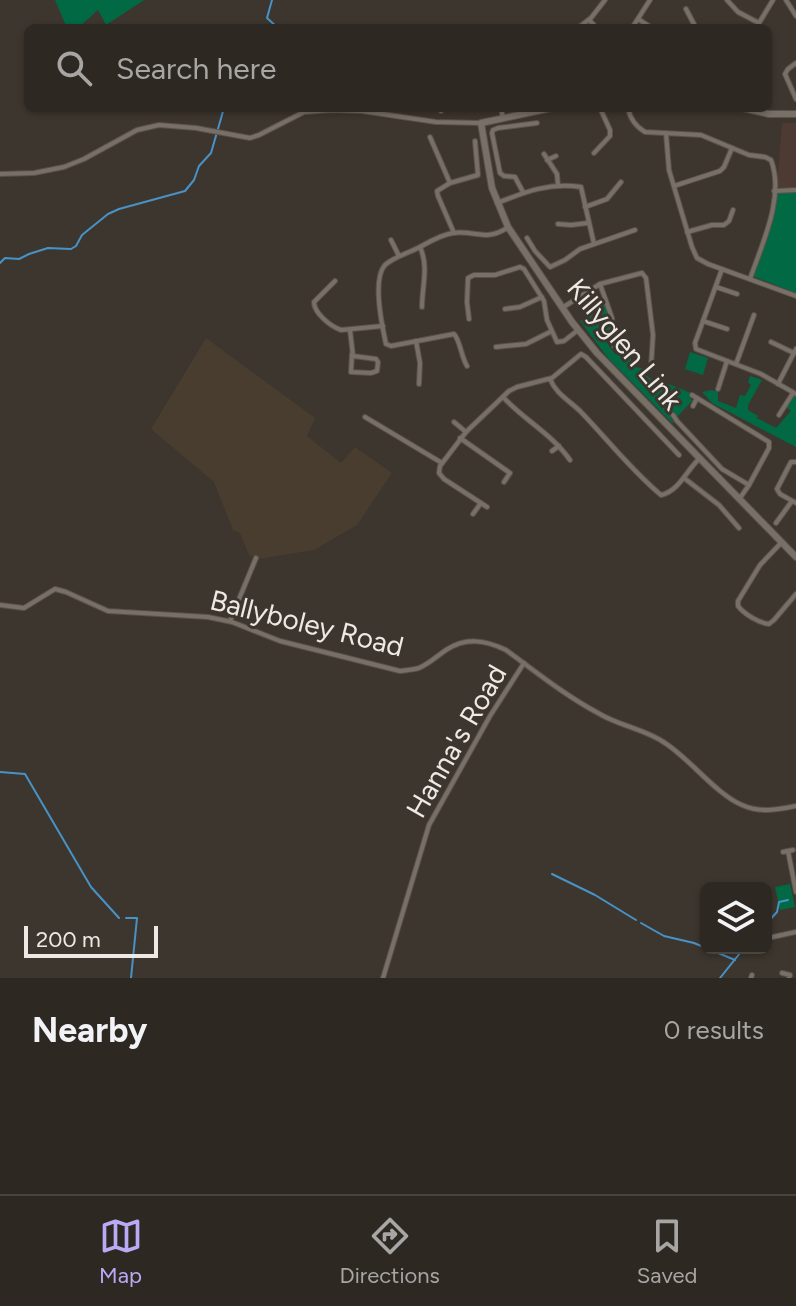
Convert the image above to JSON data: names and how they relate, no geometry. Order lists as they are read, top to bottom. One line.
{"streets":{"street":["Killyglen Link","Ballyboley Road","Hanna's Road"]},"crossings":[["Ballyboley Road","Hanna's Road"]],"scale_bar":"200 m","page":{"search":"Search here","scale":"200 m","heading":["Nearby","0 results"],"nav":["Map","Directions","Saved"]}}
